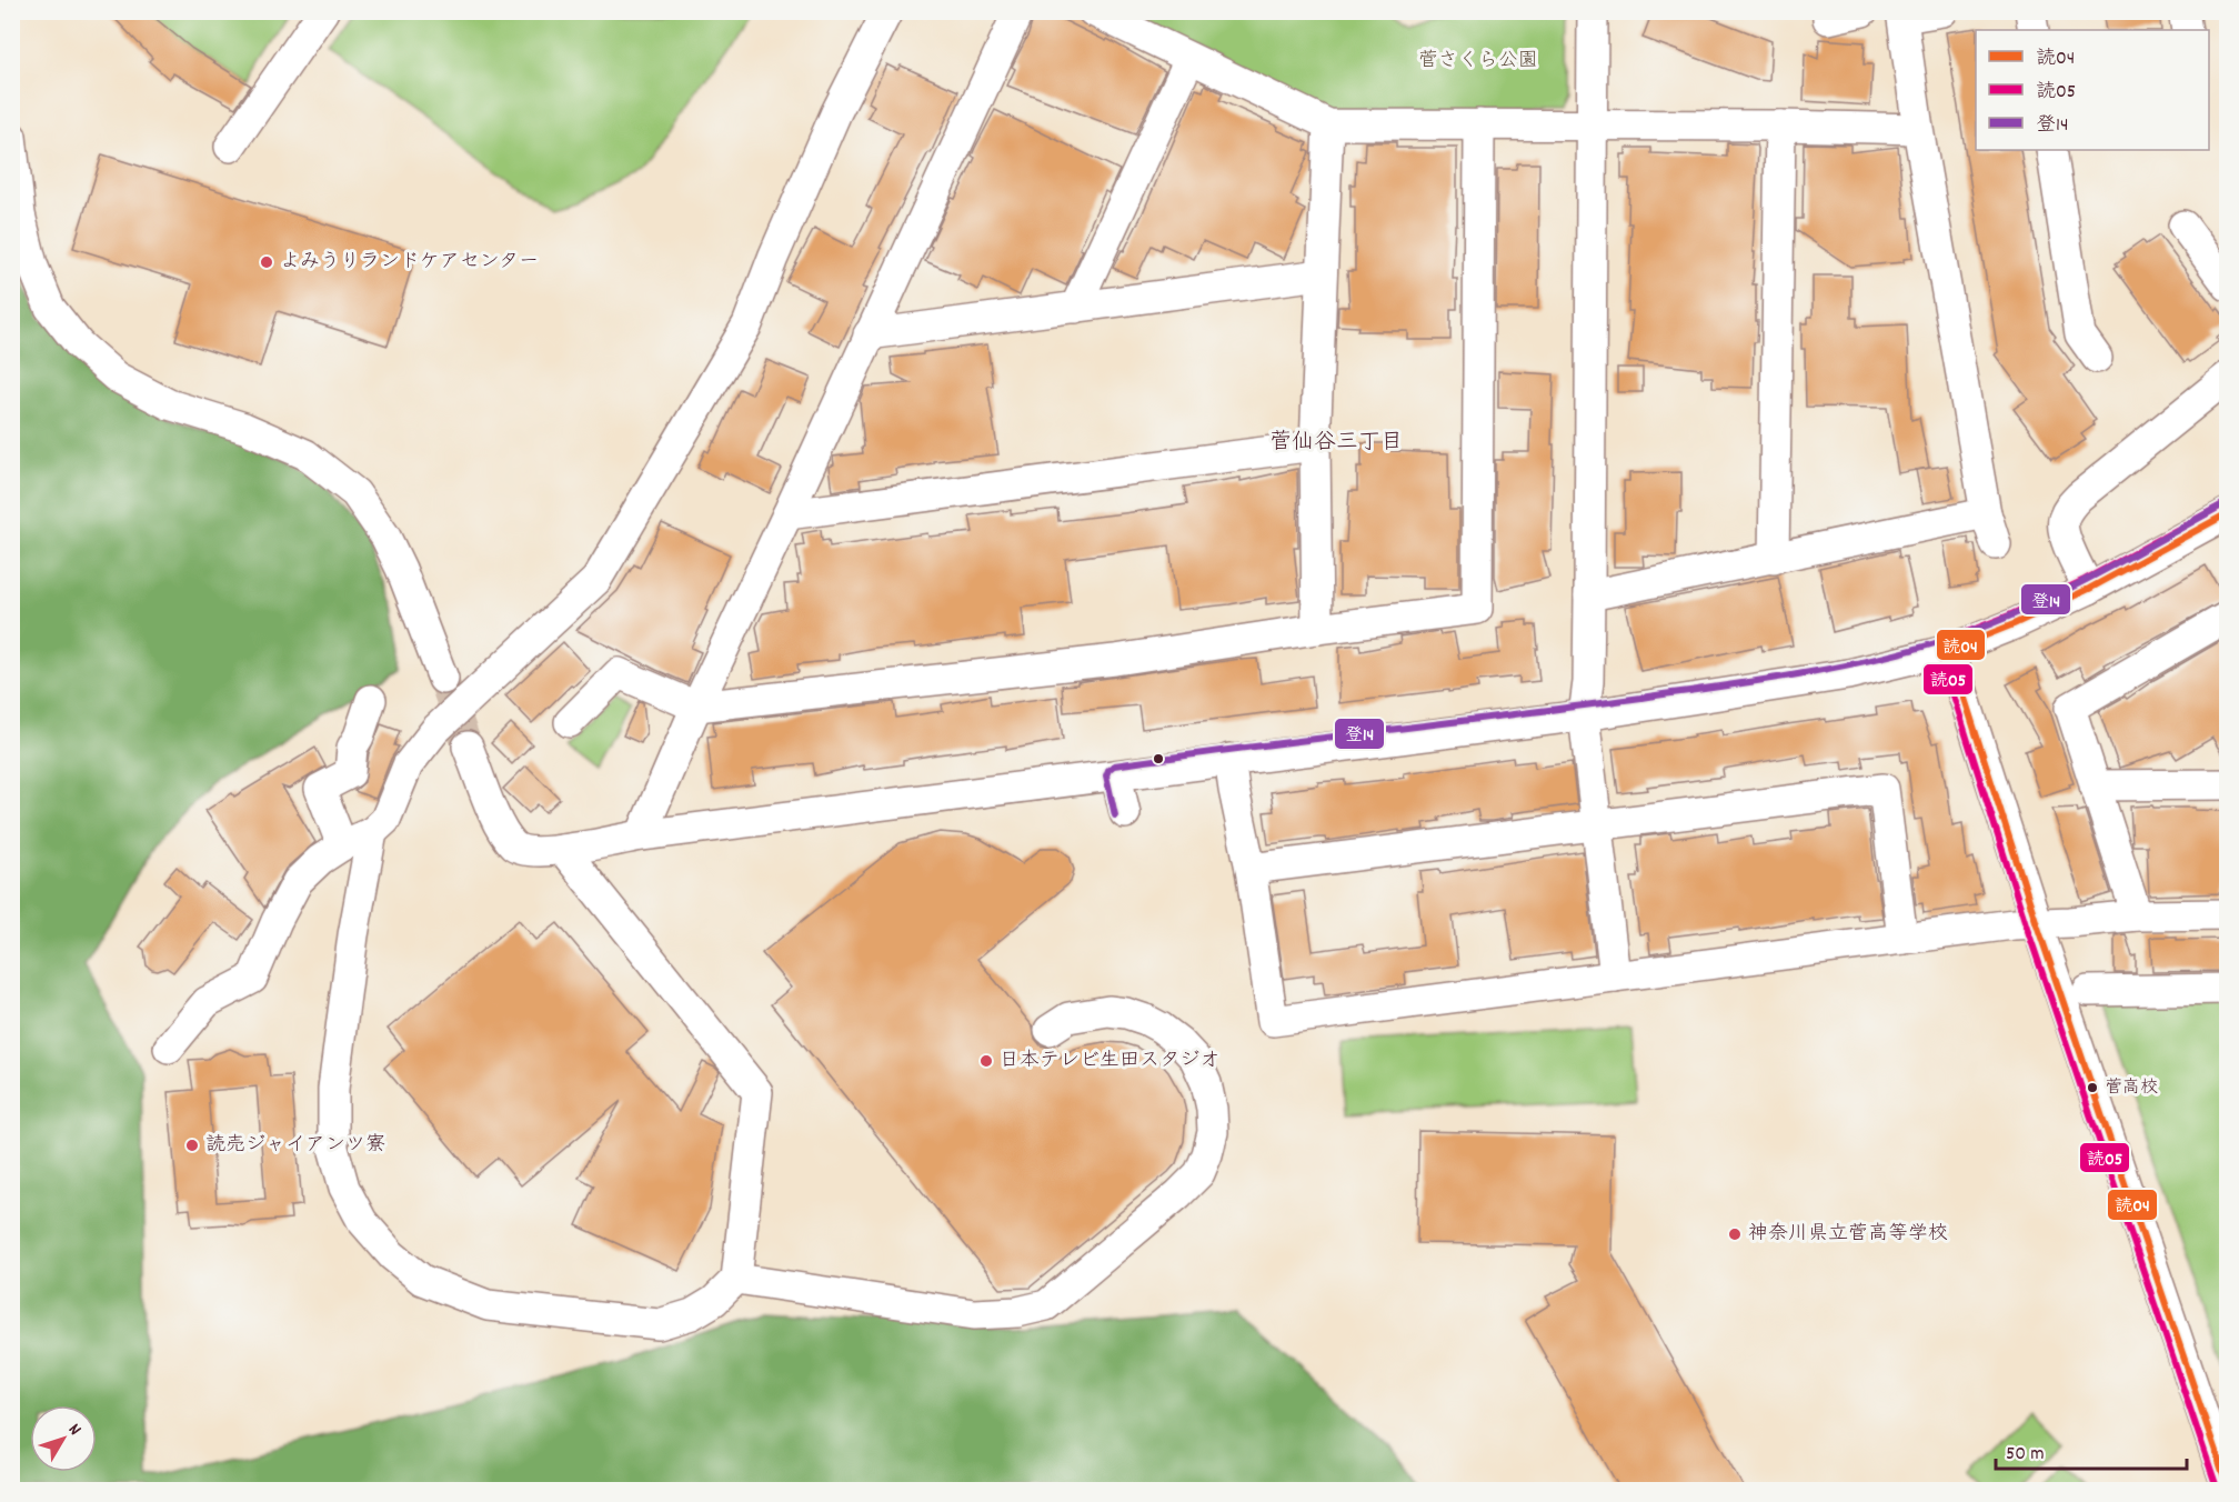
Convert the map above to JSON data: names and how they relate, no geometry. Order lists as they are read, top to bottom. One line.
{"districts":["菅仙谷三丁目"],"parks":["菅さくら公園"],"places":["よみうりランドケアセンター","日本テレビ生田スタジオ","菅高校","読売ジャイアンツ寮","神奈川県立菅高等学校"],"lines":["transit line 読05","transit line 登14","transit line 読04"],"legend":["読04","読05","登14"],"scale_bar":"50 m","north":"top right"}
